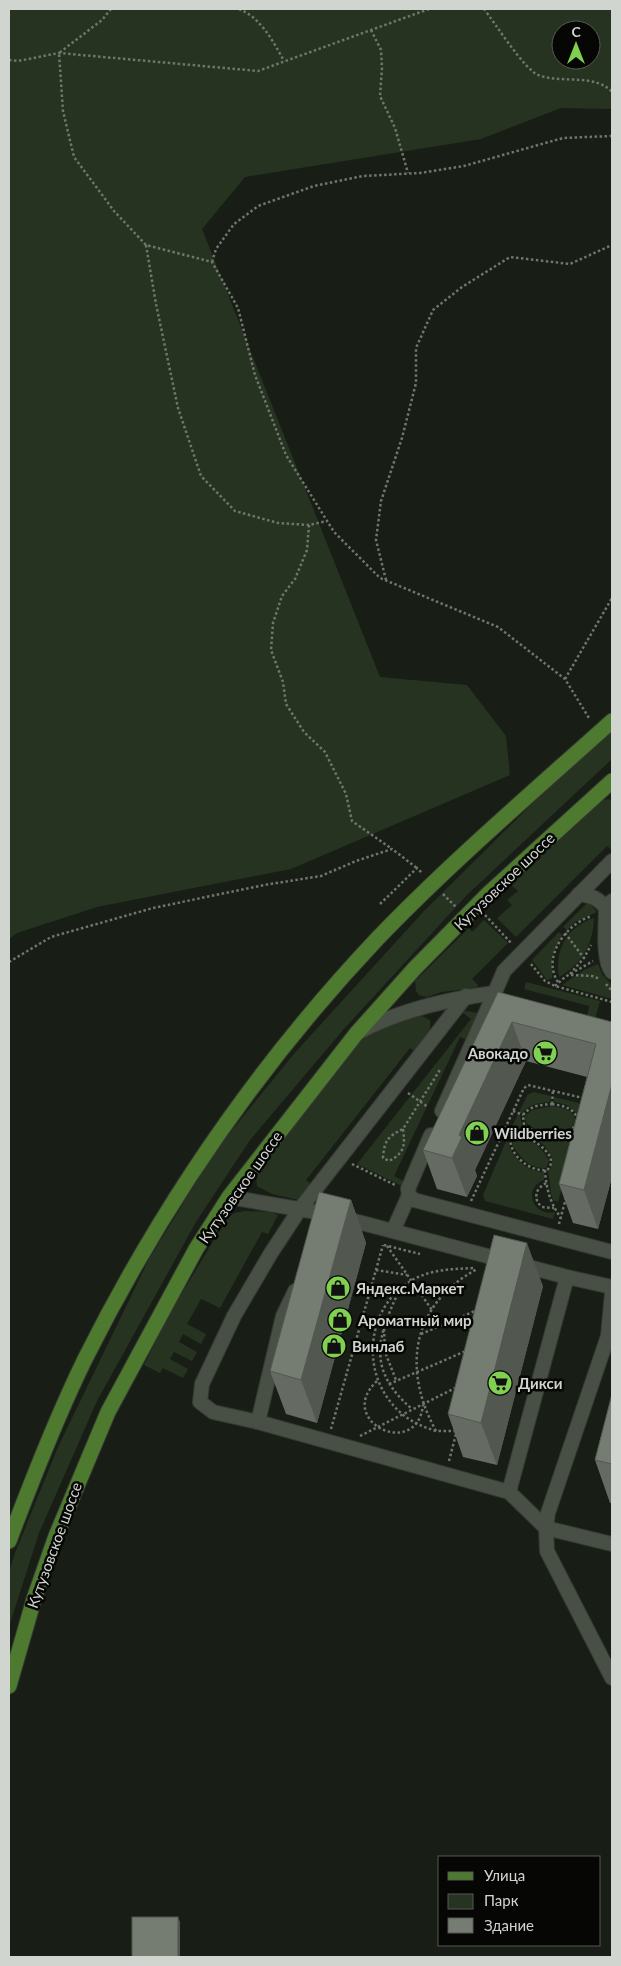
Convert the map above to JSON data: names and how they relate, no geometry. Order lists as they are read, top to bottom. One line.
{"streets":{"main road":["Кутузовское шоссе"]},"places":{"supermarket":["Авокадо","Дикси"],"shop":["Wildberries","Яндекс.Маркет","Ароматный мир","Винлаб"]},"legend":["Улица","Парк","Здание"],"north":"top"}
